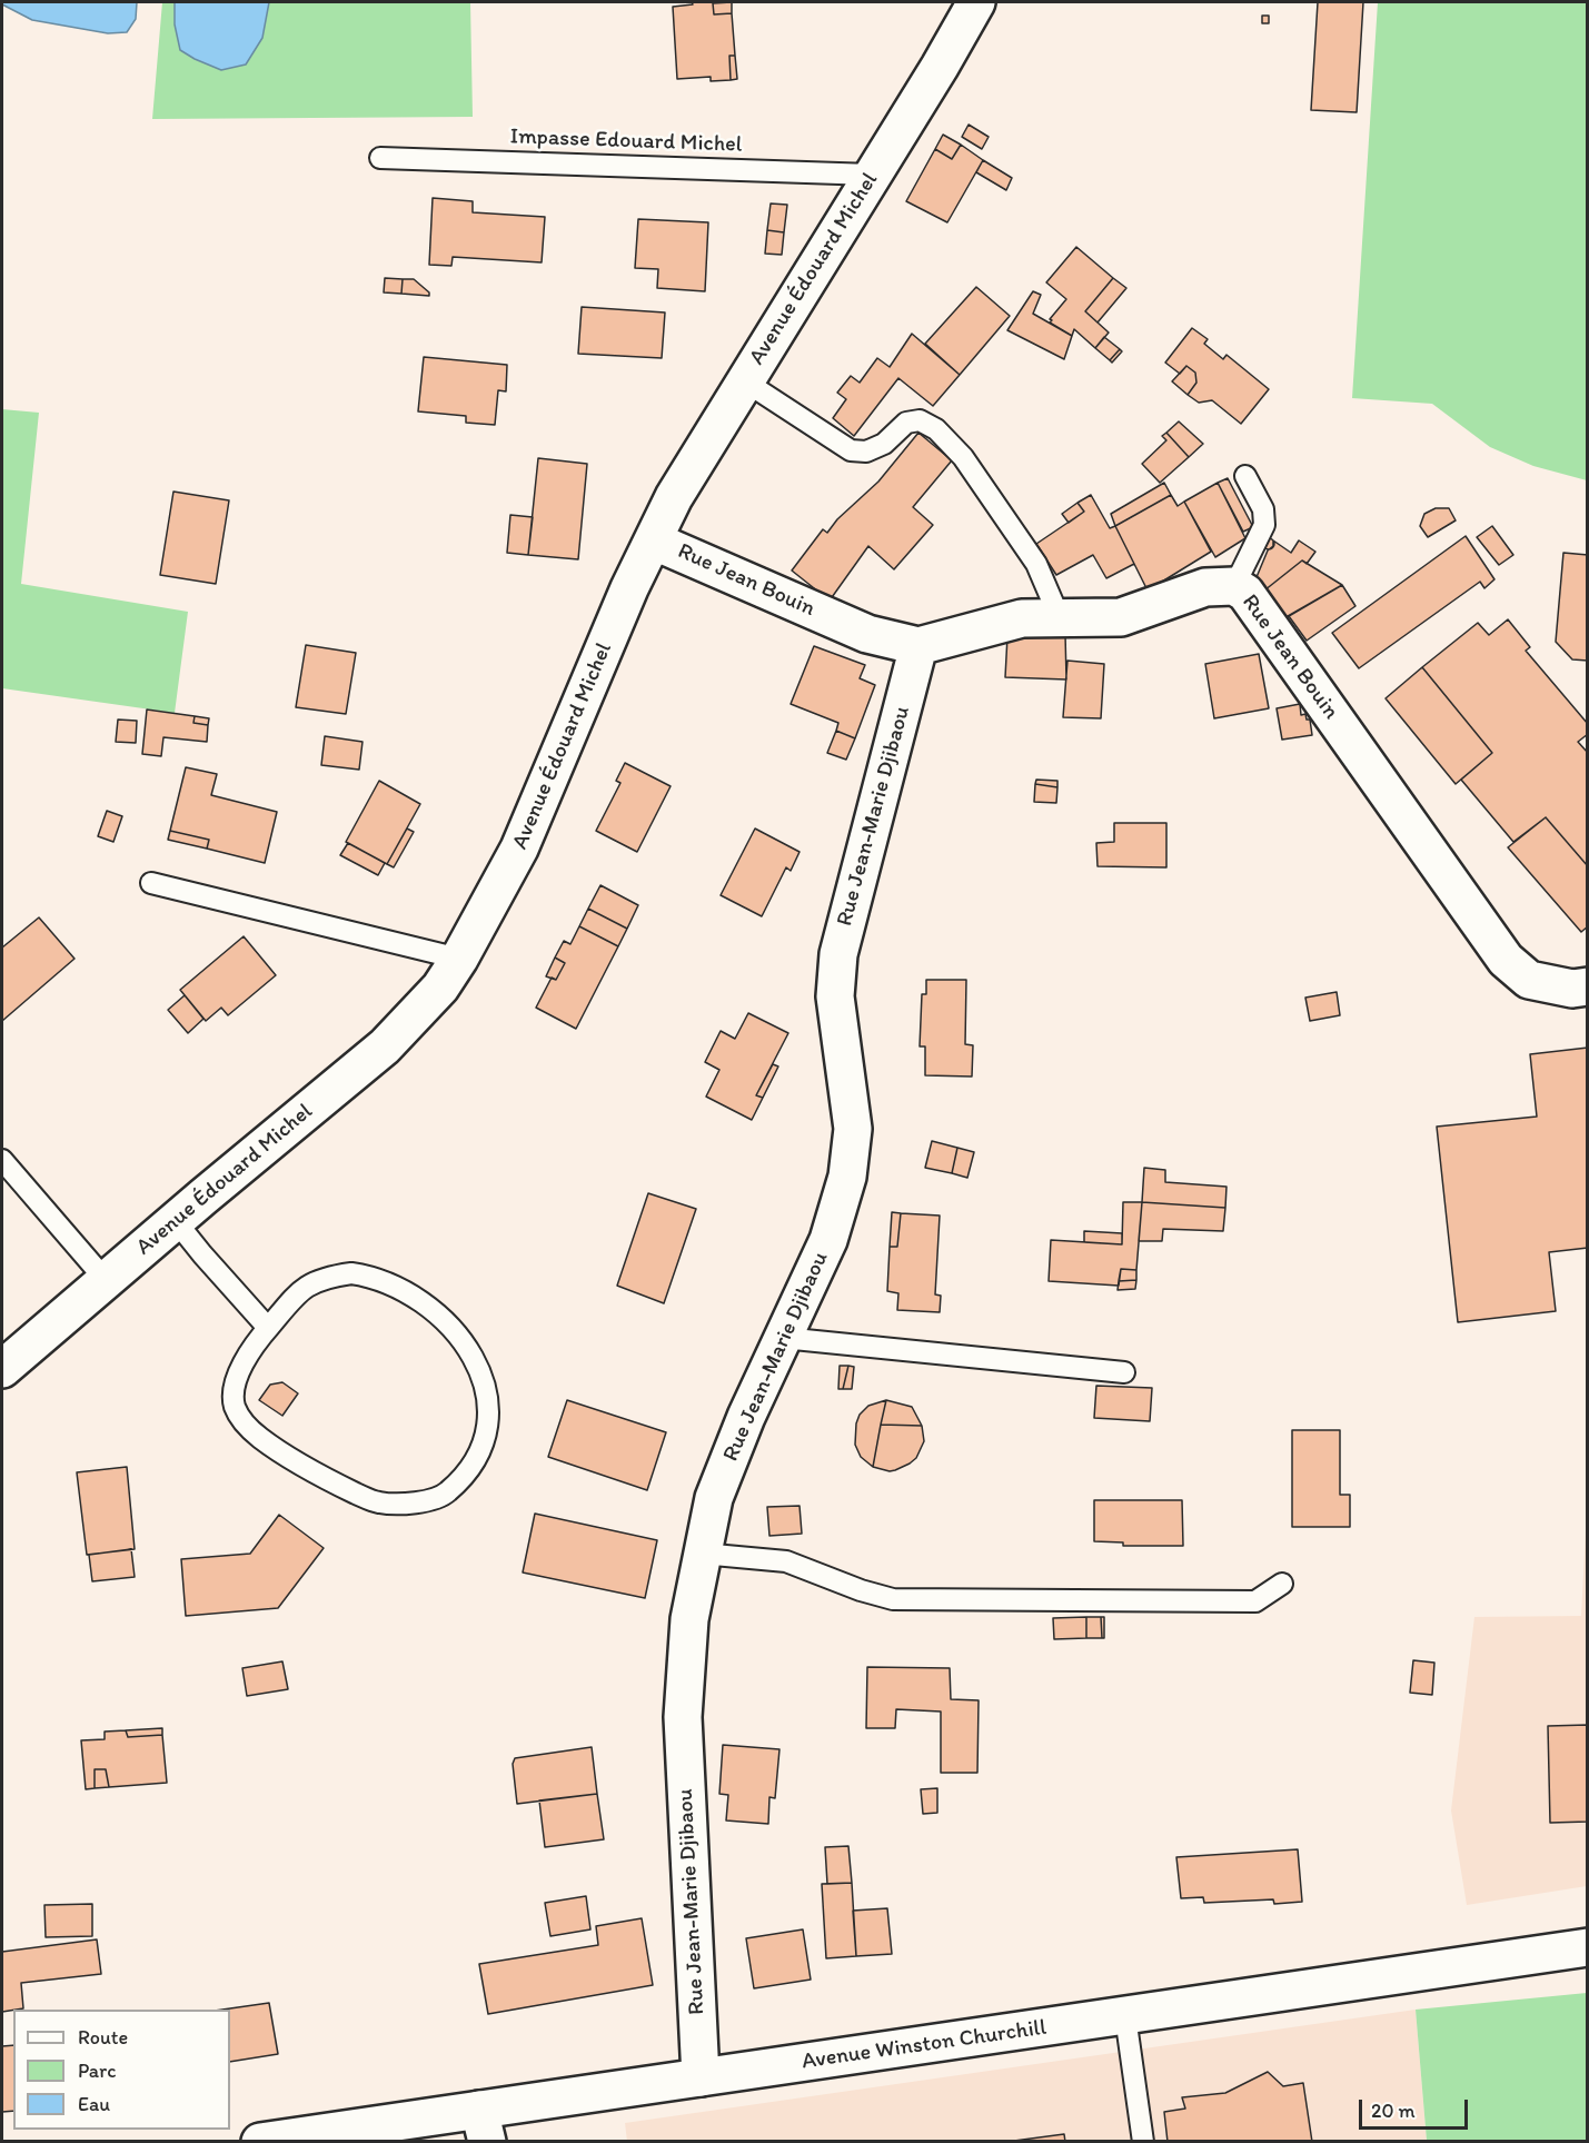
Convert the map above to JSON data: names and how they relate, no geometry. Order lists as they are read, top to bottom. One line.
{"streets":{"street":["Avenue Édouard Michel","Rue Jean Bouin","Rue Jean-Marie Djibaou","Avenue Winston Churchill"],"lane":["Impasse Edouard Michel"]},"crossings":[["Impasse Edouard Michel","Avenue Édouard Michel"],["Avenue Édouard Michel","Rue Jean Bouin"],["Rue Jean Bouin","Rue Jean-Marie Djibaou"],["Rue Jean-Marie Djibaou","Avenue Winston Churchill"]],"legend":["Route","Parc","Eau"],"scale_bar":"20 m"}
